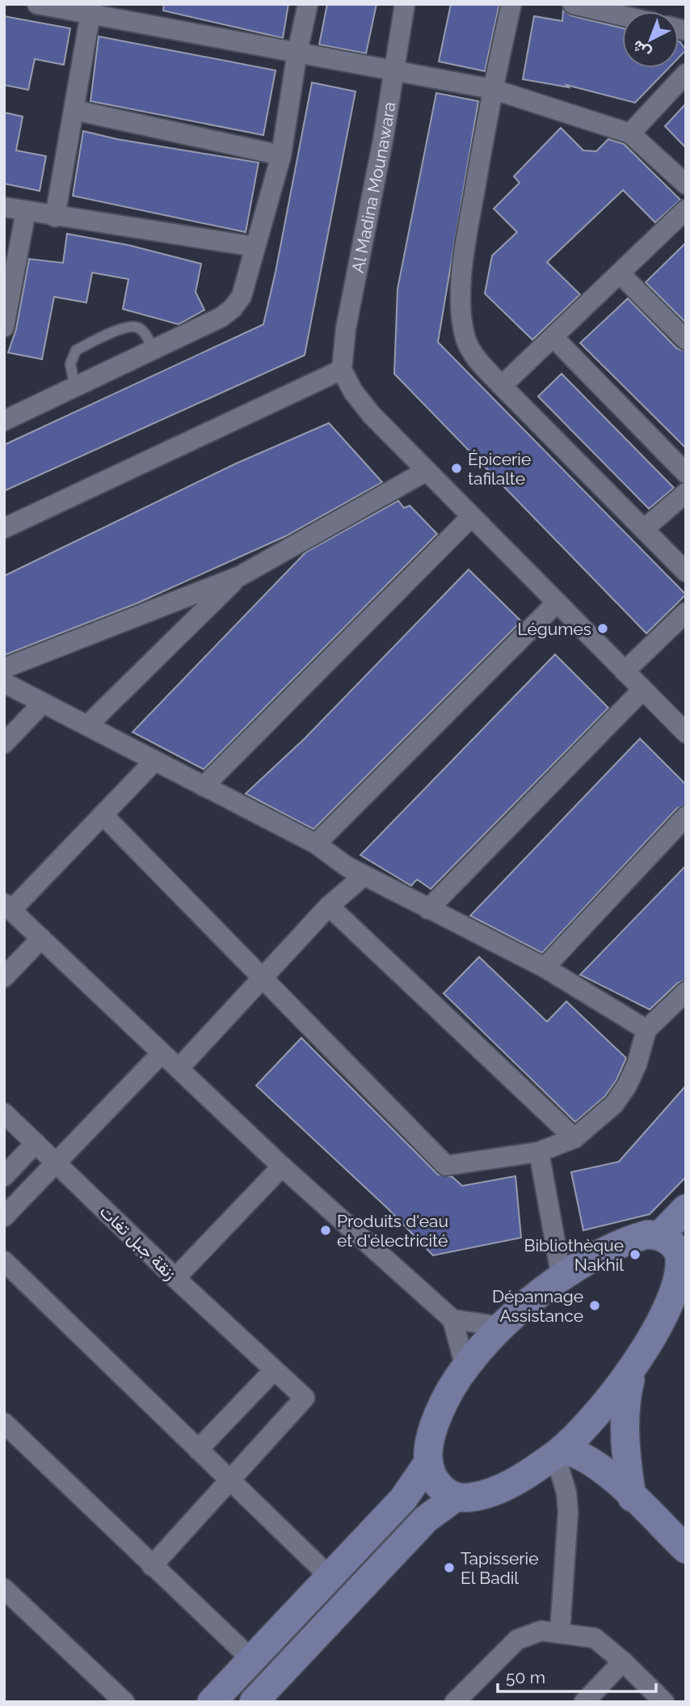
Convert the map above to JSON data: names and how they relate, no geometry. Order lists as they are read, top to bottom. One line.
{"streets":{"street":["Al Madina Mounawara","زنقة جبل تغات"]},"places":["Épicerie tafilalte","Légumes","Produits d'eau et d'électricité","Bibliothèque Nakhil","Dépannage Assistance","Tapisserie El Badil"],"scale_bar":"50 m","north":"bottom left"}
